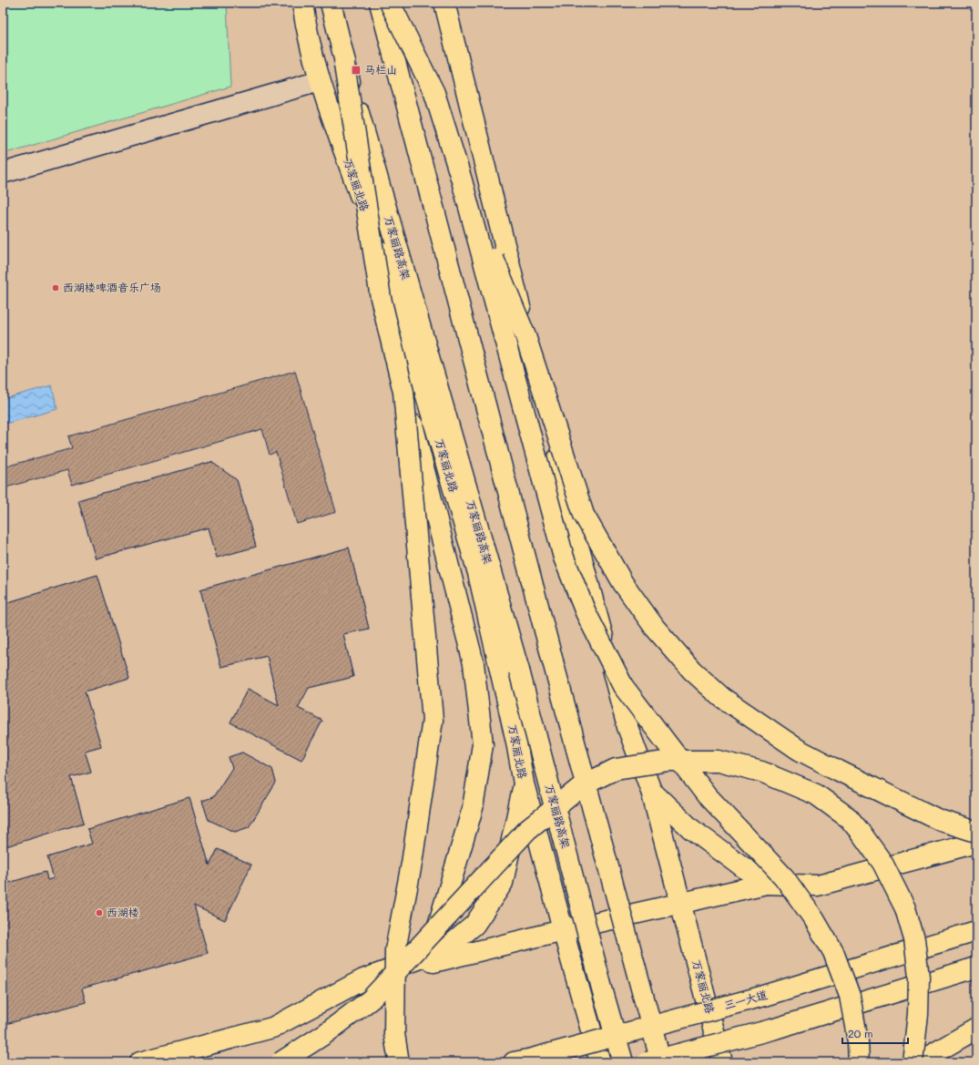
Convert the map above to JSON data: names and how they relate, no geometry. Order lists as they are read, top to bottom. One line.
{"streets":{"main road":["万家丽北路","万家丽路高架","三一大道"]},"places":{"transit":["马栏山"],"other":["西湖楼啤酒音乐广场","西湖楼"]},"scale_bar":"20 m"}
